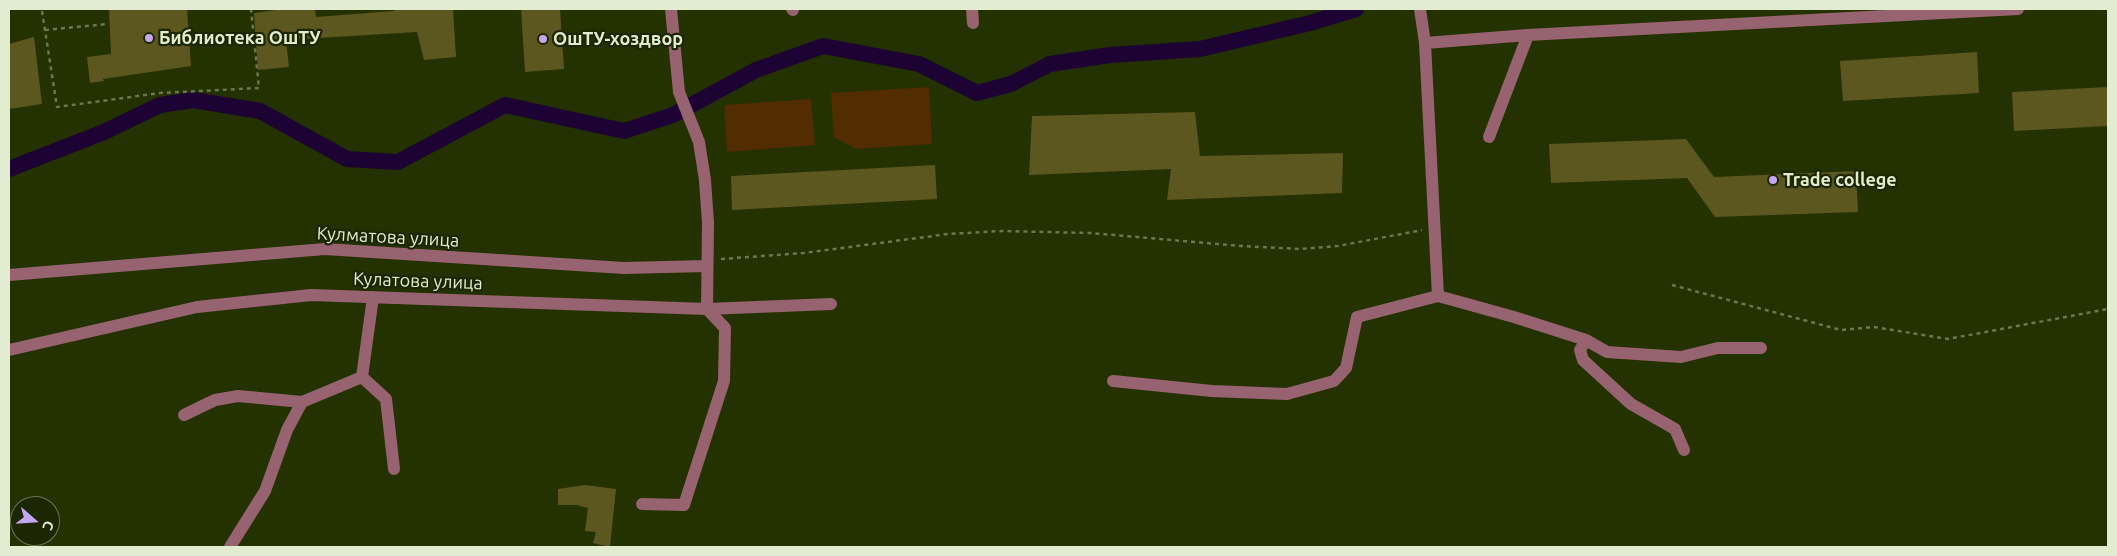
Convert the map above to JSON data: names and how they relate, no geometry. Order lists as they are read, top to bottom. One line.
{"streets":{"street":["Кулматова улица","Кулатова улица"]},"places":["Библиотека ОшТУ","ОшТУ-хоздвор","Trade college"],"north":"right"}
